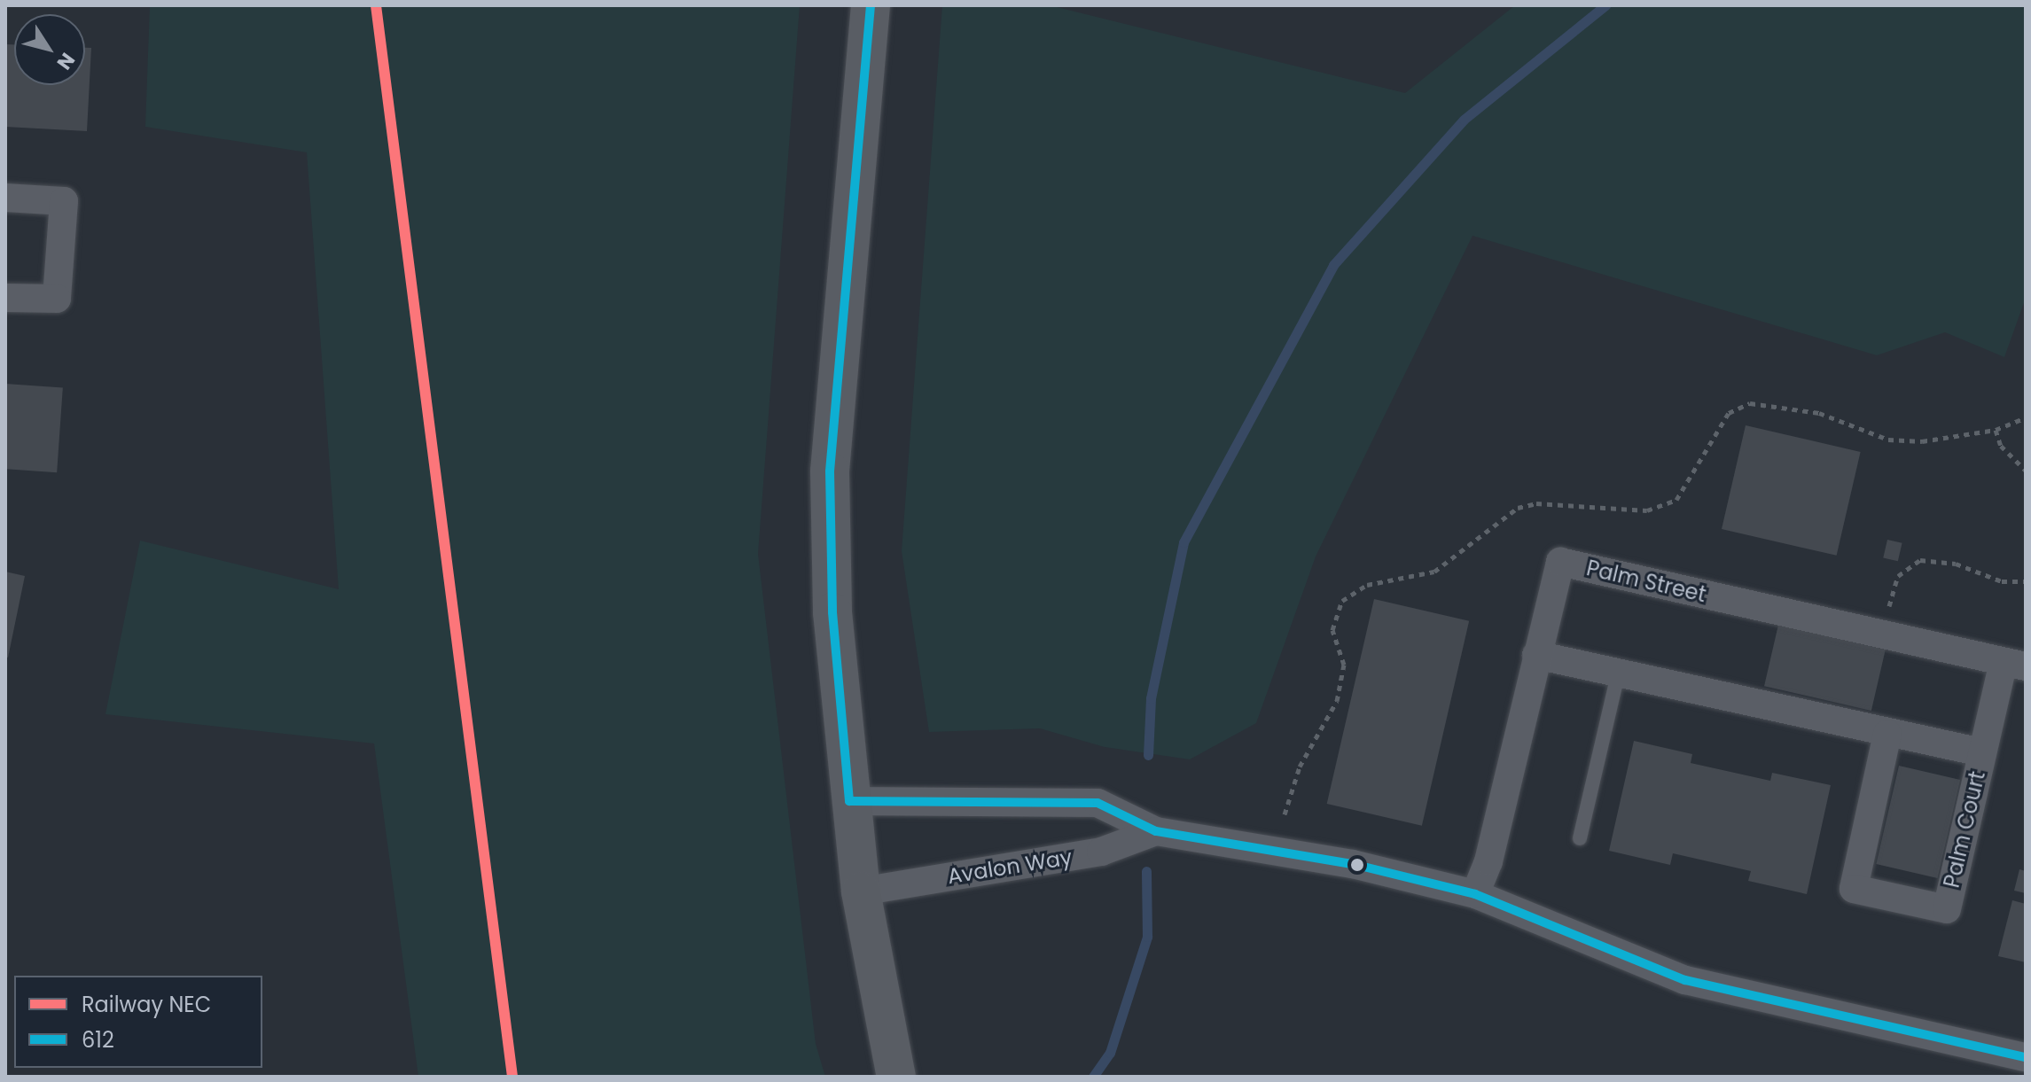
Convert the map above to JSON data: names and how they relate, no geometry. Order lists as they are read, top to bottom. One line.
{"streets":{"street":["Palm Street","Palm Court","Avalon Way"]},"crossings":[["Palm Street","Palm Court"],["Palm Street","Avalon Way"]],"lines":["rail line NEC","transit line 612"],"legend":["Railway NEC","612"],"north":"bottom right"}
